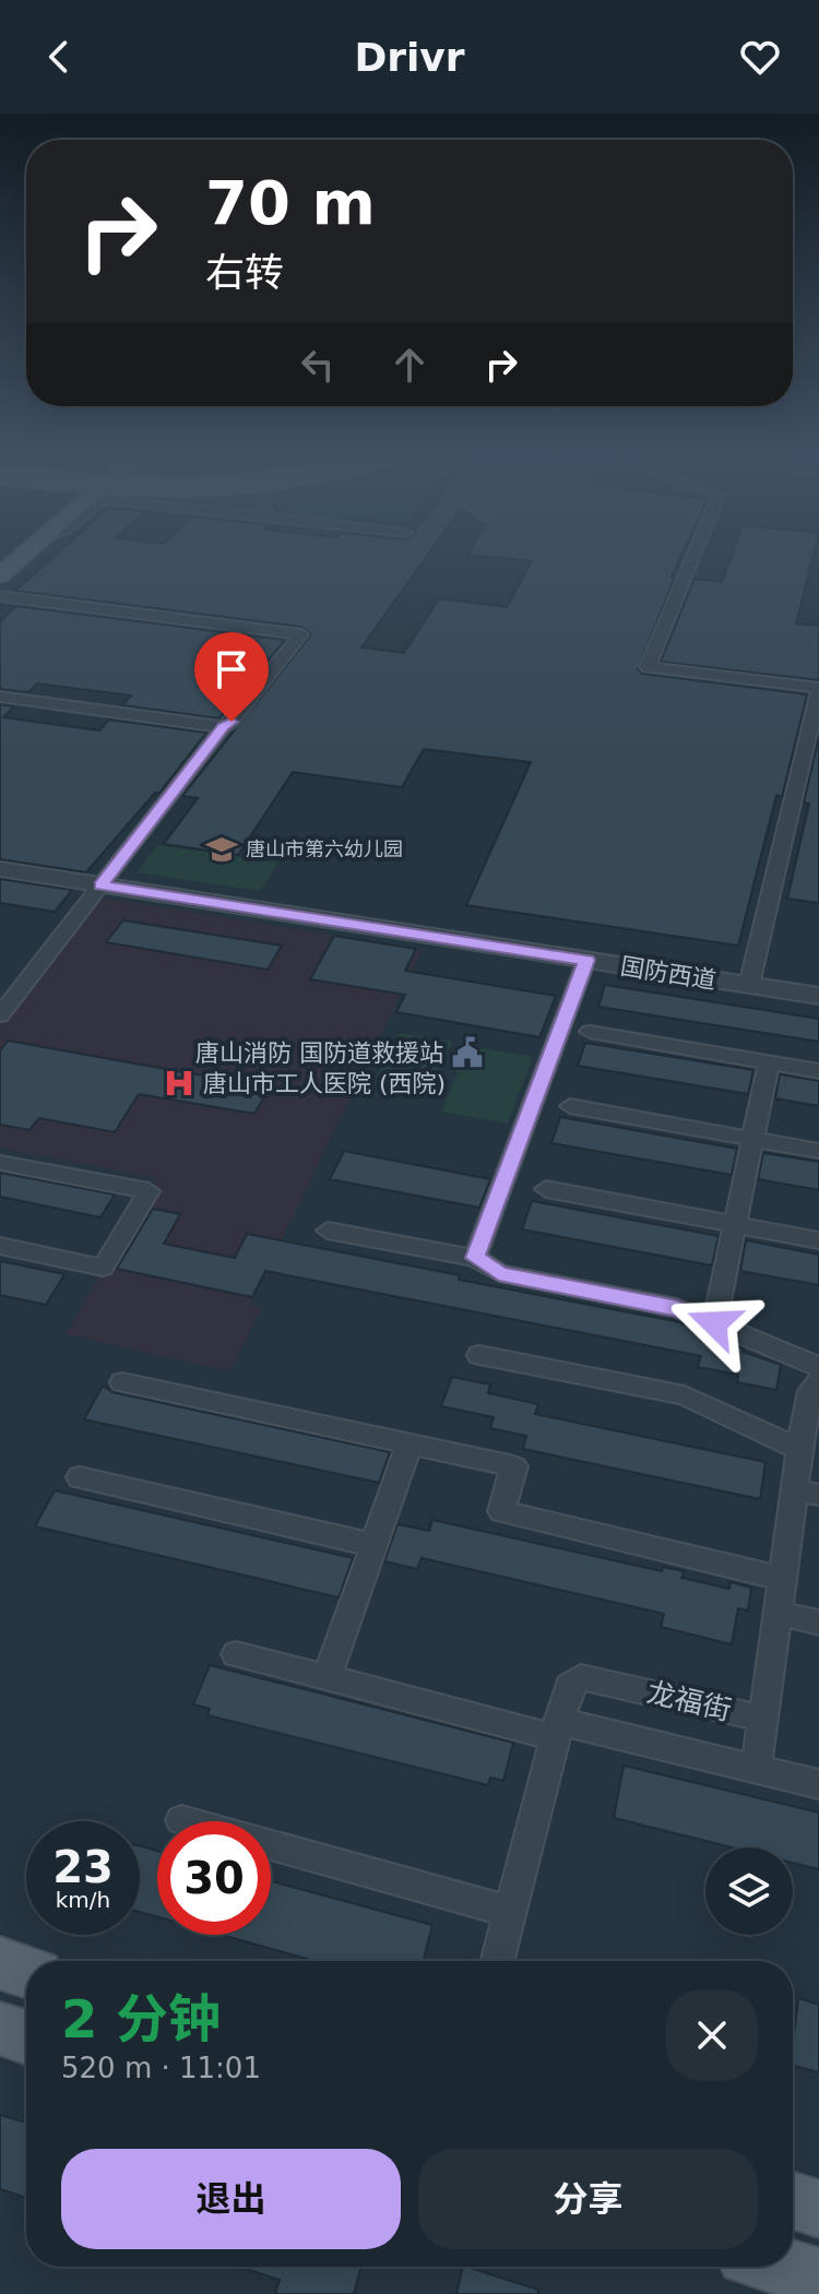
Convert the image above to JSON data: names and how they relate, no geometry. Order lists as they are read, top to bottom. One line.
{"streets":{"street":["国防西道","龙福街"]},"places":{"school or university":["唐山市第六幼儿园"],"public building":["唐山消防 国防道救援站"],"hospital":["唐山市工人医院 (西院)"]},"page":{"header":"Drivr","turn":["70 m","右转"],"speed":"23 km/h","limit":"30","heading":["2 分钟","520 m · 11:01"],"buttons":["退出","分享"]}}
